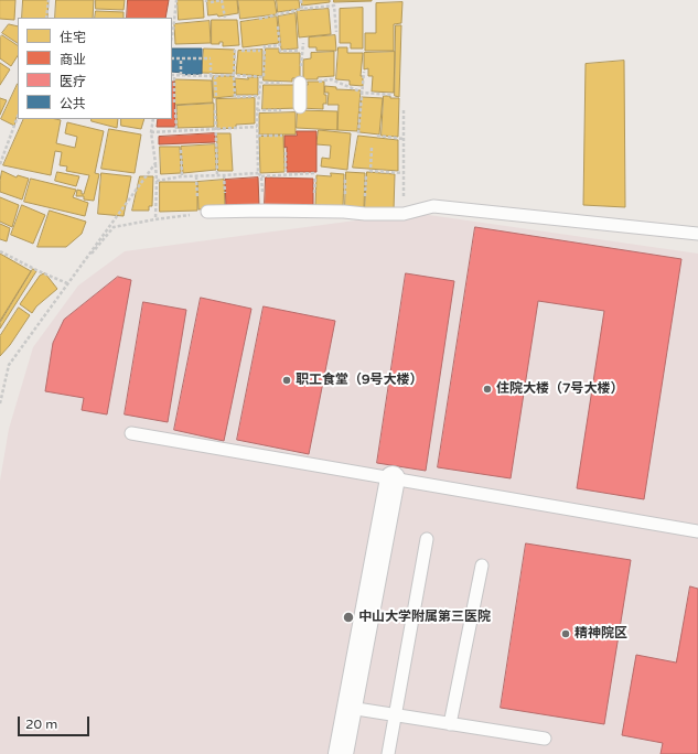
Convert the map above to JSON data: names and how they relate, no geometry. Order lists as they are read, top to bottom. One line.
{"places":["职工食堂（9号大楼）","住院大楼（7号大楼）","中山大学附属第三医院","精神院区"],"legend":["住宅","商业","医疗","公共"],"scale_bar":"20 m"}
